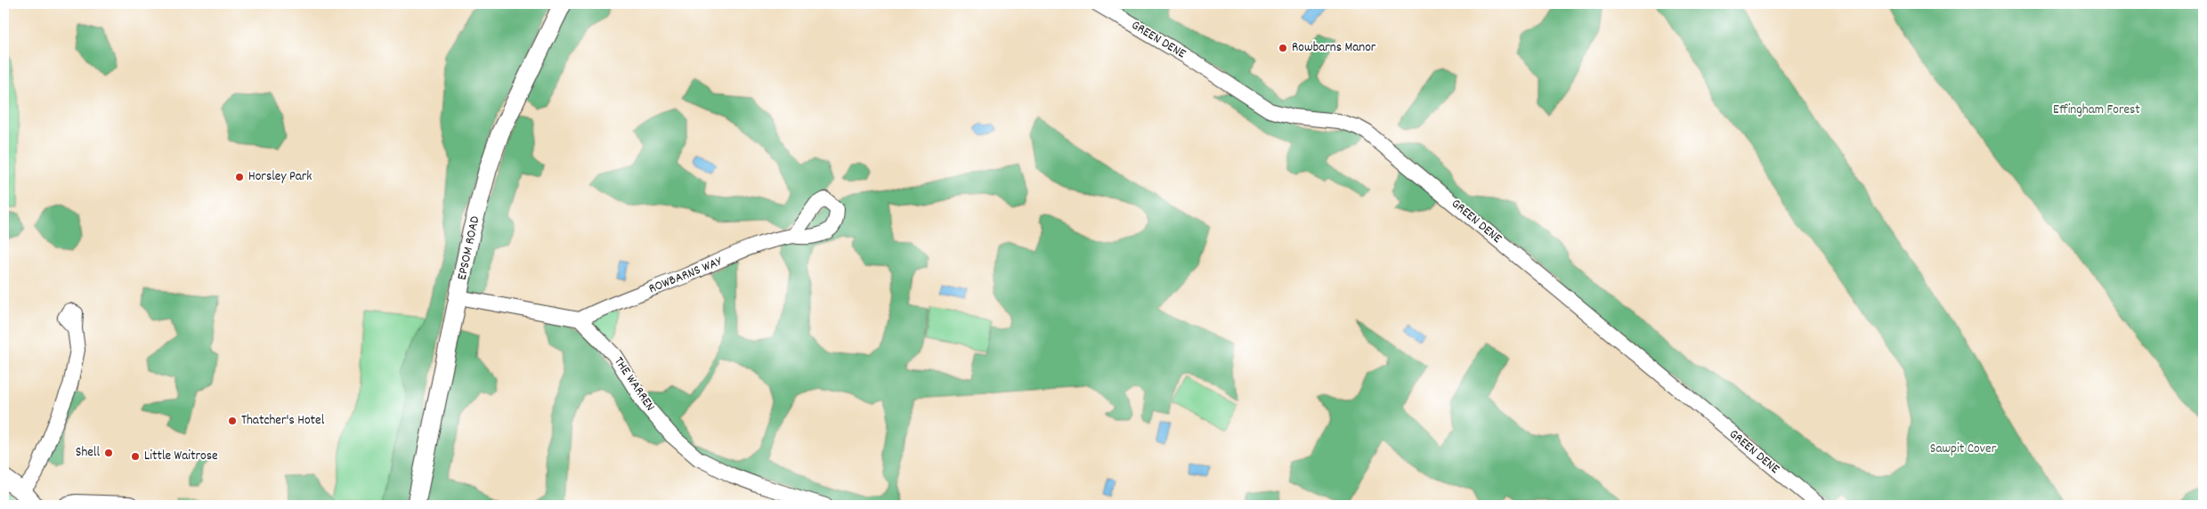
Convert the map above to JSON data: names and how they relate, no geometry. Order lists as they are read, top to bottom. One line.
{"streets":{"main road":["EPSOM ROAD"],"street":["GREEN DENE","ROWBARNS WAY","THE WARREN"]},"crossings":[["ROWBARNS WAY","THE WARREN"]],"parks":["Effingham Forest","Sawpit Cover"],"places":["Rowbarns Manor","Horsley Park","Thatcher's Hotel","Shell","Little Waitrose"]}
